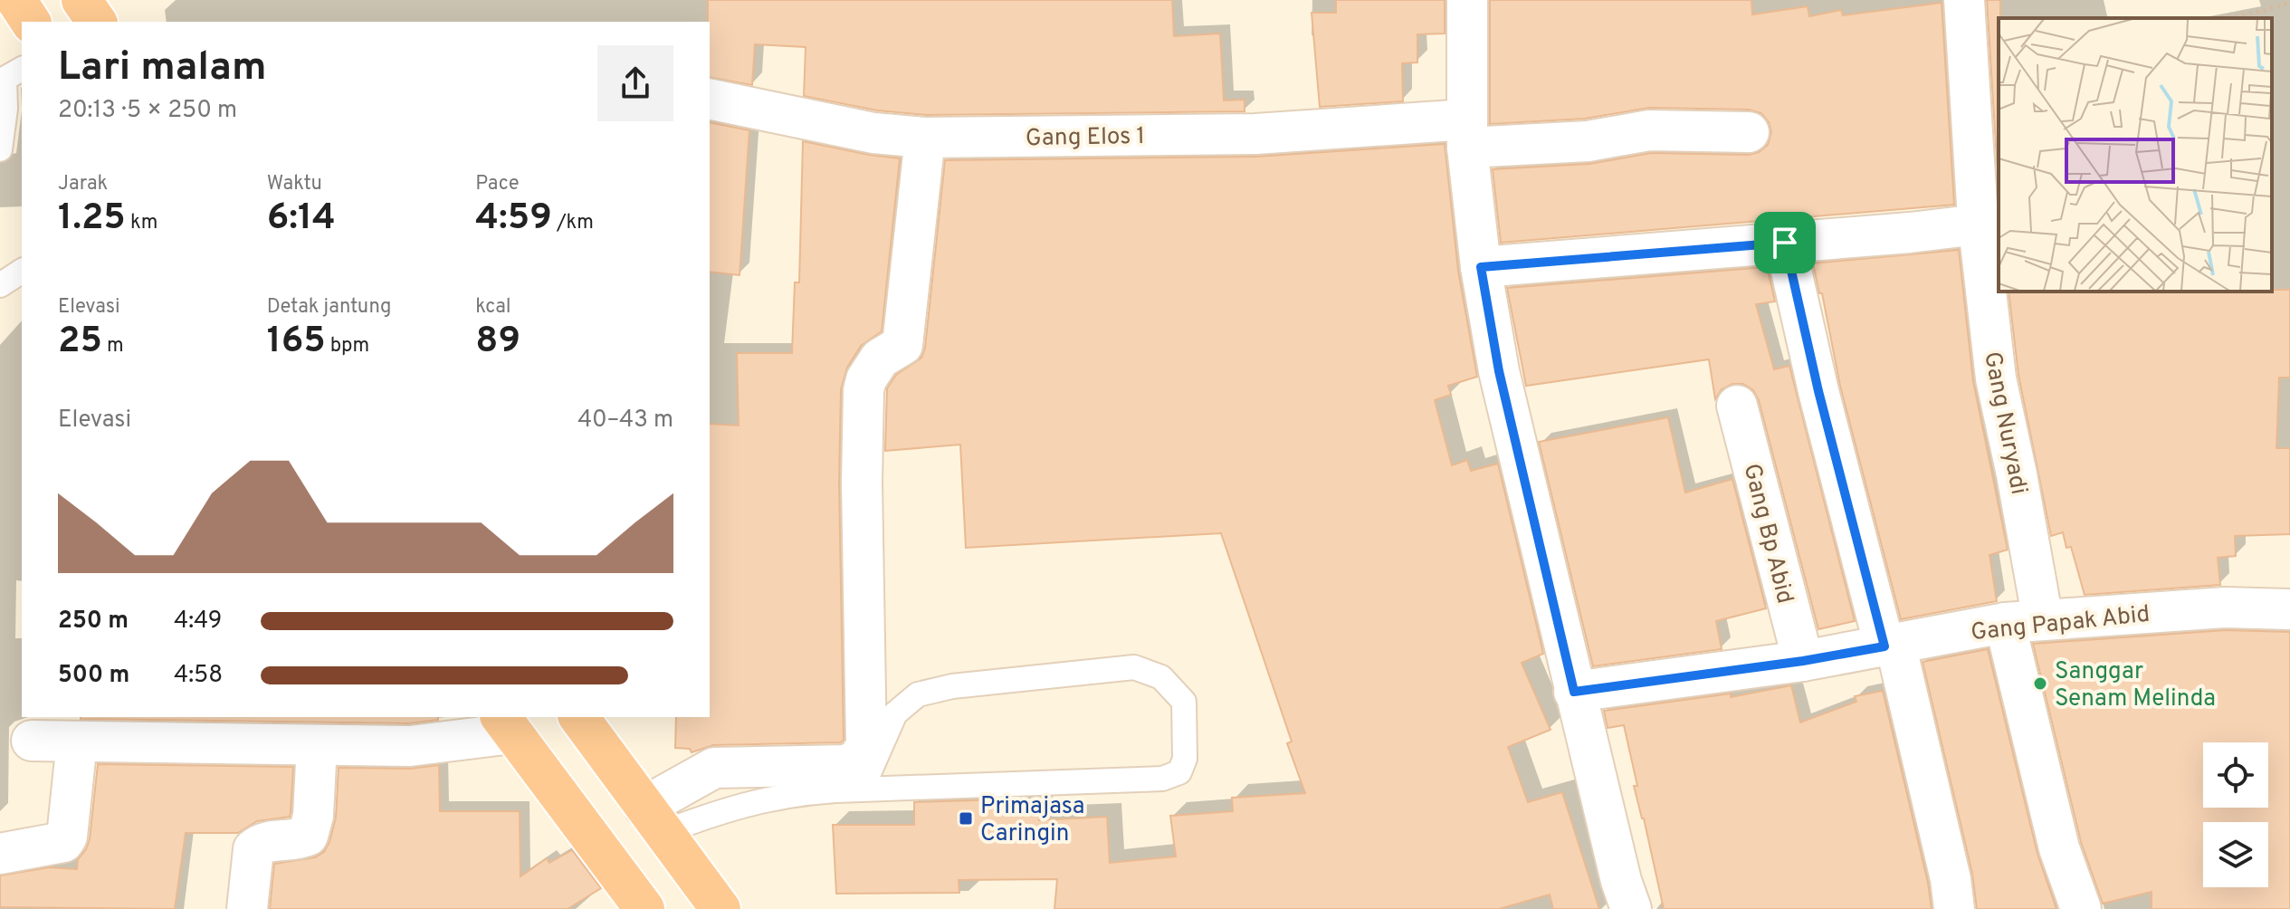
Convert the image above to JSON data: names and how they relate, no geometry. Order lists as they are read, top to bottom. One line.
{"streets":{"street":["Gang Elos 1","Gang Nuryadi","Gang Bp Abid","Gang Papak Abid"]},"crossings":[["Gang Nuryadi","Gang Papak Abid"],["Gang Bp Abid","Gang Papak Abid"]],"places":{"other":["Sanggar Senam Melinda"],"transit":["Primajasa Caringin"]},"page":{"heading":["Lari malam","20:13 · 5 × 250 m"],"stats":[["Jarak","1.25 km"],["Waktu","6:14"],["Pace","4:59 /km"],["Elevasi","25 m"],["Detak jantung","165 bpm"],["kcal","89"]],"chart":["Elevasi","40–43 m"],"list":[{"name":"250 m","note":"4:49"},{"name":"500 m","note":"4:58"}]}}
